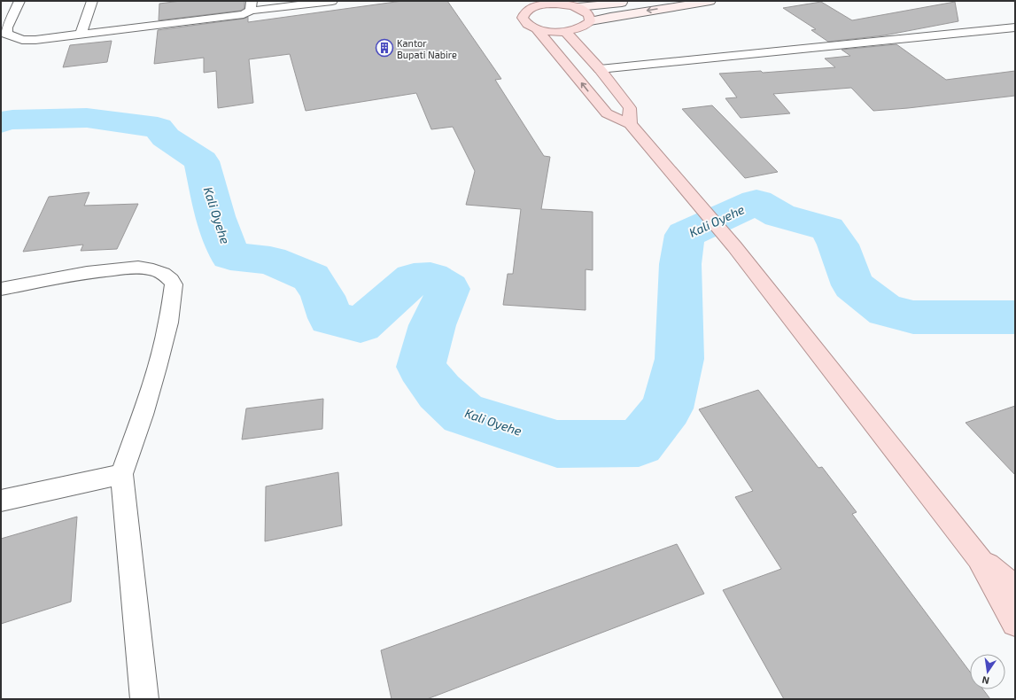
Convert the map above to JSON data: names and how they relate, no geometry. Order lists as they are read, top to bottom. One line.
{"water":["Kali Oyehe"],"places":{"building":["Kantor Bupati Nabire"]},"north":"bottom"}
